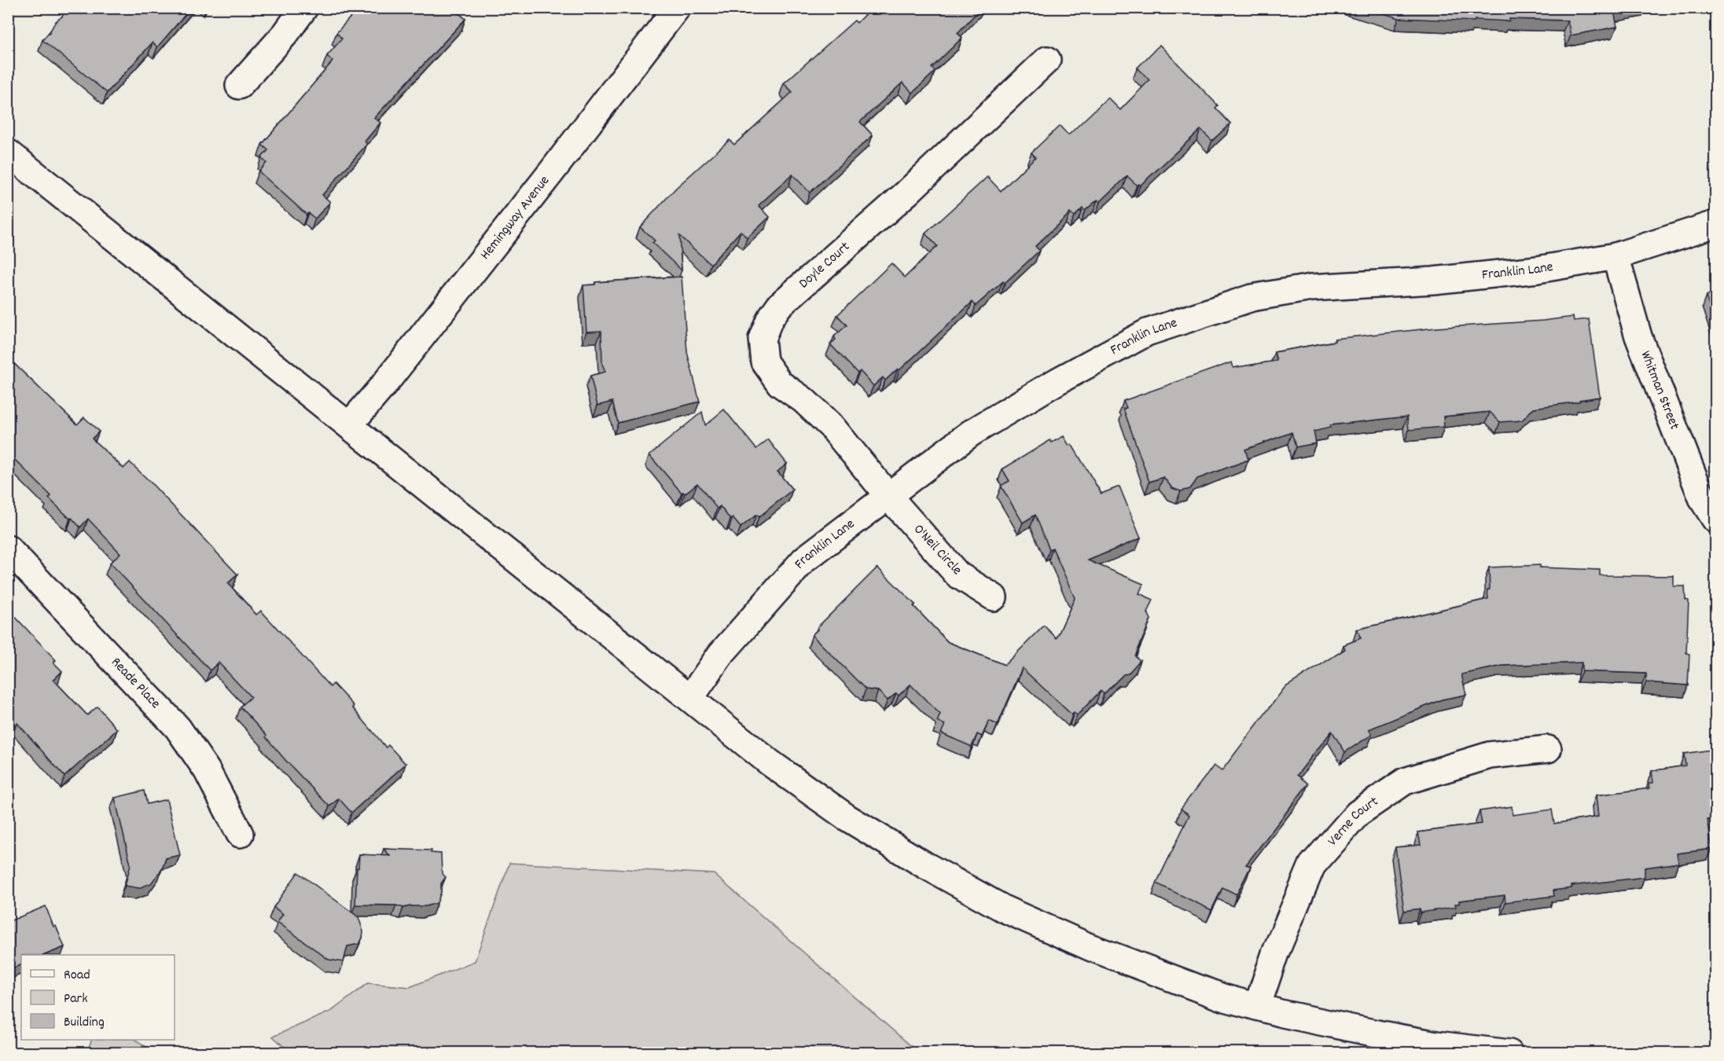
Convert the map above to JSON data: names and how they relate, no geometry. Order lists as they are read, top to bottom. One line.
{"streets":{"street":["Hemingway Avenue","Doyle Court","Franklin Lane","Whitman Street","O'Neil Circle","Reade Place","Verne Court"]},"crossings":[["Doyle Court","Franklin Lane"],["Doyle Court","O'Neil Circle"],["Franklin Lane","Whitman Street"],["Franklin Lane","O'Neil Circle"]],"legend":["Road","Park","Building"]}
